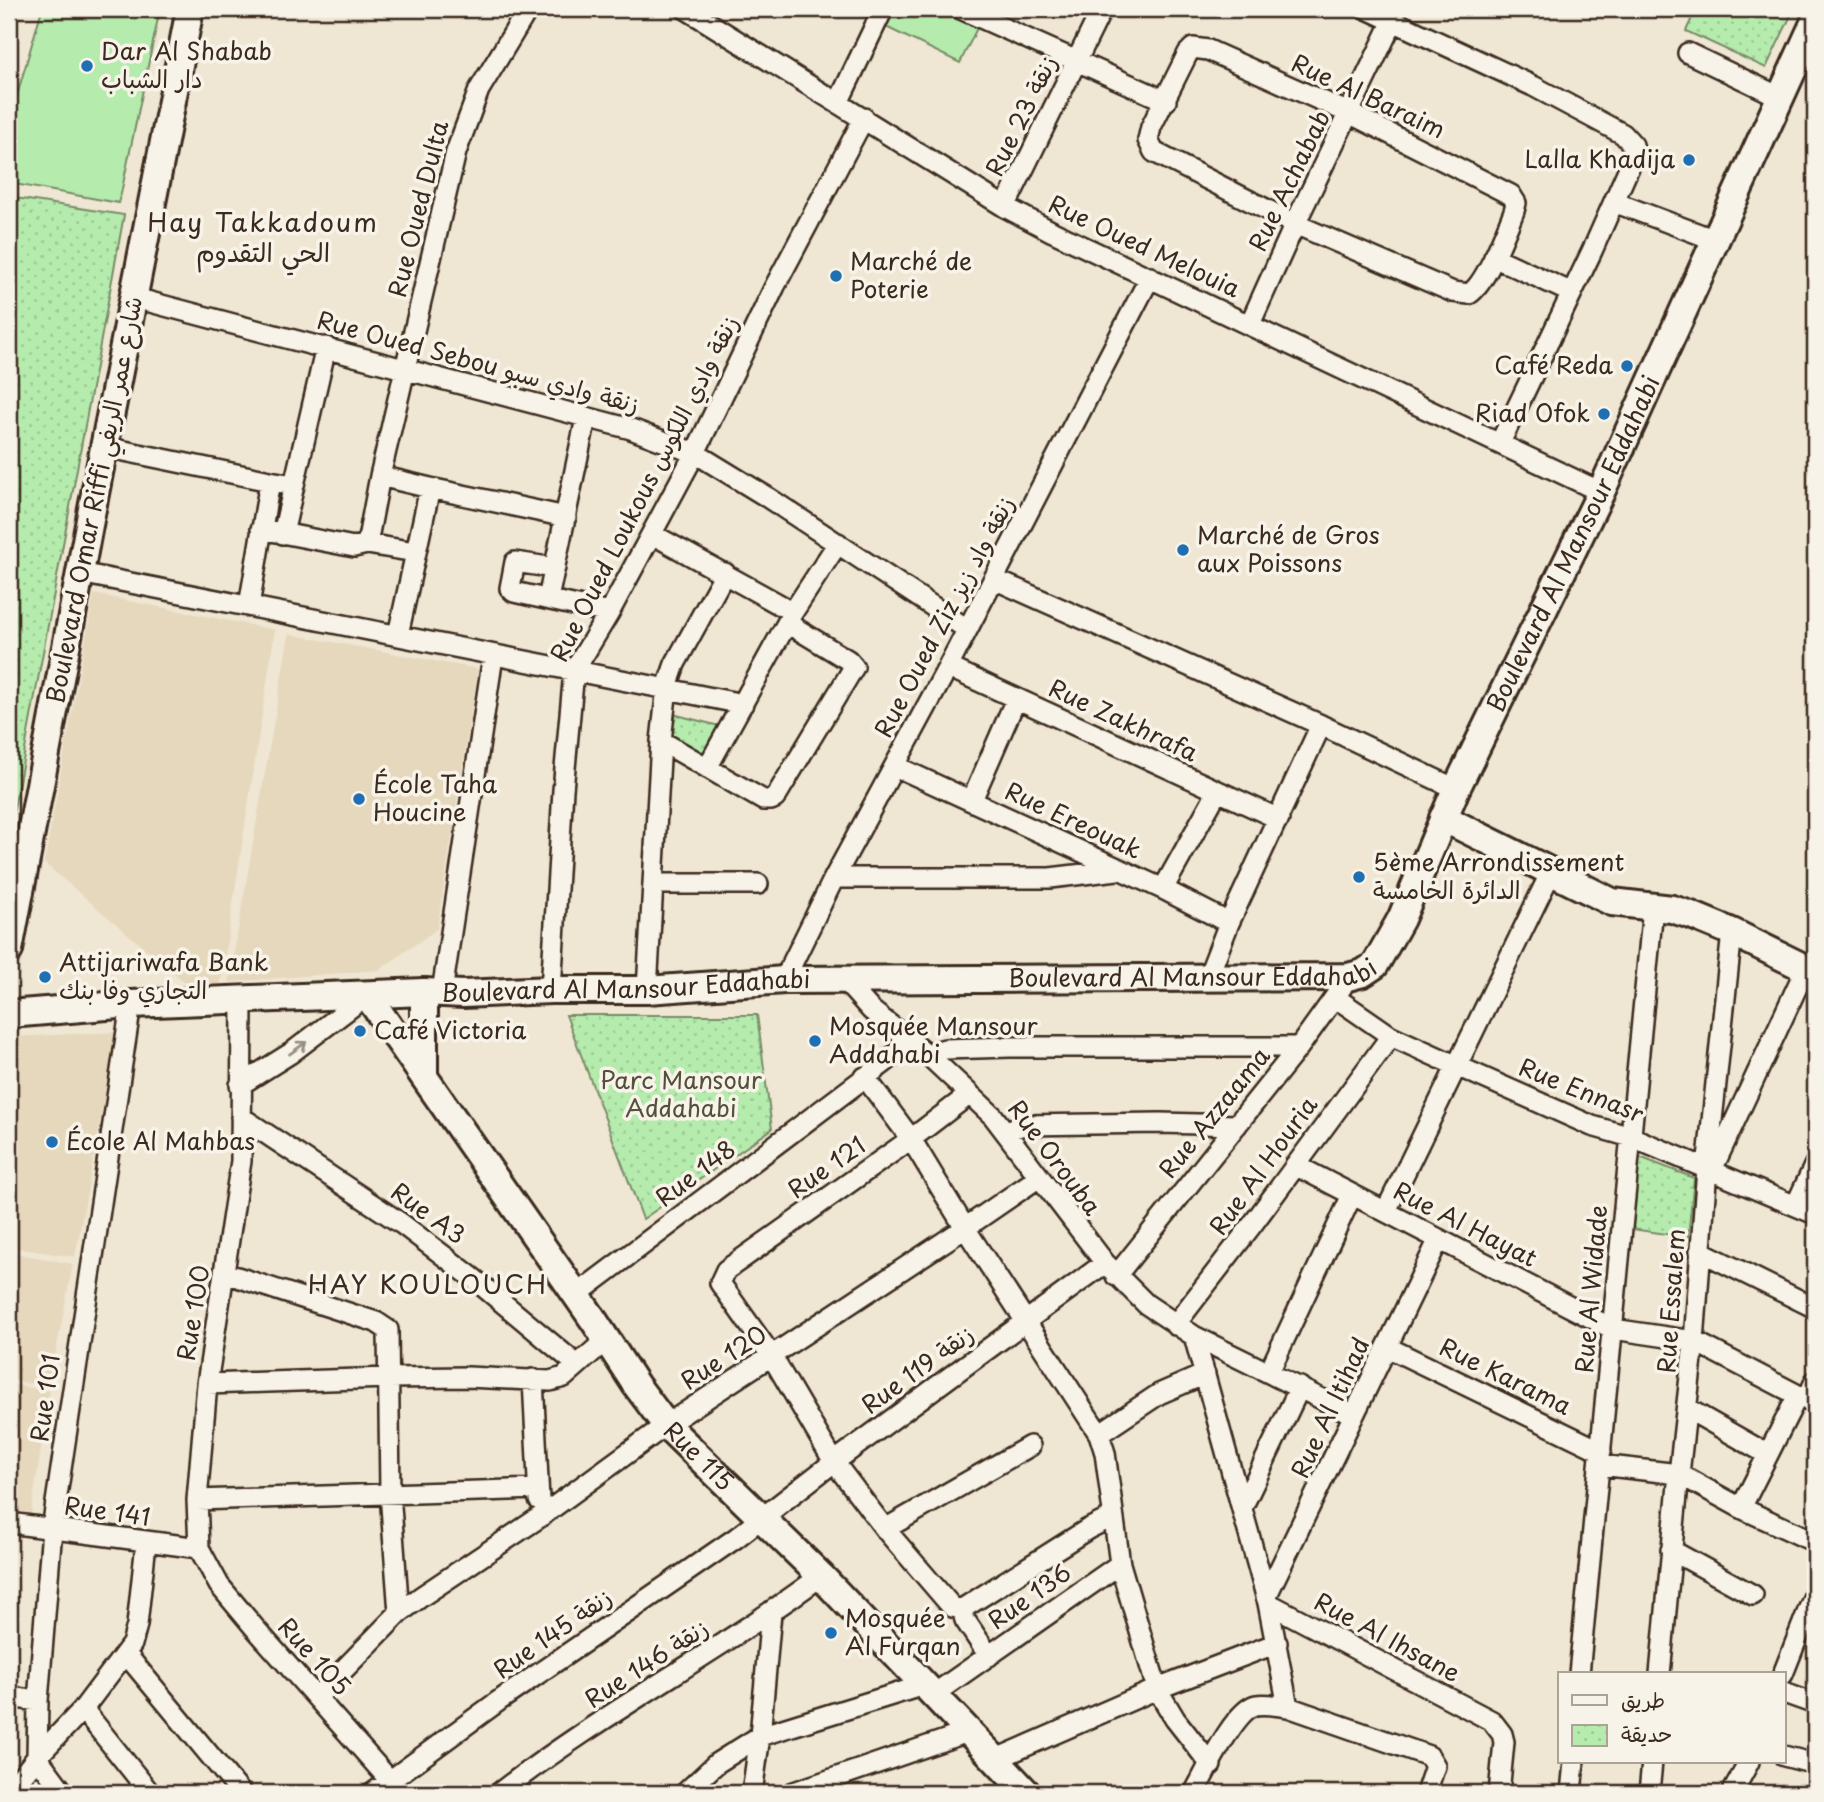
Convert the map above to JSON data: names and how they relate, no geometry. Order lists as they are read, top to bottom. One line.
{"streets":{"street":["Rue Al Baraim","Rue 23 زنقة","Rue Achabab","Rue Oued Dulta","Rue Oued Melouia","Rue Oued Sebou زنقة وادي سبو","Rue Oued Loukous زنقة وادي اللكوس","Boulevard Omar Riffi شارع عمر الريفي","Boulevard Al Mansour Eddahabi","Rue Oued Ziz زنقة واد زيز","Rue Zakhrafa","Rue Ereouak","Rue Ennasr","Rue Azzaama","Rue Orouba","Rue Al Houria","Rue 121","Rue 148","Rue A3","Rue Al Hayat","Rue Al Widade","Rue Essalem","Rue 100","Rue 120","Rue 119 زنقة","Rue Karama","Rue 101","Rue Al Itihad","Rue 115","Rue 141","Rue 136","Rue 145 زنقة","Rue Al Ihsane","Rue 105","Rue 146 زنقة"]},"crossings":[["Rue Al Baraim","Rue Achabab"],["Rue 23 زنقة","Rue Oued Melouia"],["Rue Achabab","Rue Oued Melouia"],["Rue Oued Dulta","Rue Oued Sebou زنقة وادي سبو"],["Rue Oued Melouia","Rue Oued Loukous زنقة وادي اللكوس"],["Rue Oued Melouia","Boulevard Al Mansour Eddahabi"],["Rue Oued Melouia","Rue Oued Ziz زنقة واد زيز"],["Rue Oued Sebou زنقة وادي سبو","Rue Oued Loukous زنقة وادي اللكوس"],["Rue Oued Sebou زنقة وادي سبو","Boulevard Omar Riffi شارع عمر الريفي"],["Rue Oued Sebou زنقة وادي سبو","Rue Oued Ziz زنقة واد زيز"],["Rue Oued Loukous زنقة وادي اللكوس","Boulevard Al Mansour Eddahabi"],["Boulevard Al Mansour Eddahabi","Rue Oued Ziz زنقة واد زيز"],["Boulevard Al Mansour Eddahabi","Rue Ennasr"],["Boulevard Al Mansour Eddahabi","Rue Azzaama"],["Boulevard Al Mansour Eddahabi","Rue Orouba"],["Boulevard Al Mansour Eddahabi","Rue 100"],["Boulevard Al Mansour Eddahabi","Rue 101"],["Boulevard Al Mansour Eddahabi","Rue 115"],["Rue Oued Ziz زنقة واد زيز","Rue Zakhrafa"],["Rue Oued Ziz زنقة واد زيز","Rue Ereouak"],["Rue Ennasr","Rue Azzaama"],["Rue Ennasr","Rue Al Houria"],["Rue Ennasr","Rue Al Widade"],["Rue Ennasr","Rue Essalem"],["Rue Azzaama","Rue Orouba"],["Rue Azzaama","Rue 119 زنقة"],["Rue Orouba","Rue Al Houria"],["Rue Orouba","Rue 121"],["Rue Orouba","Rue 148"],["Rue Orouba","Rue 120"],["Rue Orouba","Rue 119 زنقة"],["Rue Orouba","Rue Al Itihad"],["Rue Al Houria","Rue Al Hayat"],["Rue 121","Rue 120"],["Rue 148","Rue 115"],["Rue A3","Rue 100"],["Rue Al Hayat","Rue Al Widade"],["Rue Al Hayat","Rue Essalem"],["Rue Al Hayat","Rue Al Itihad"],["Rue Al Widade","Rue Karama"],["Rue Essalem","Rue Karama"],["Rue 100","Rue 141"],["Rue 100","Rue 105"],["Rue 120","Rue 115"],["Rue 120","Rue 105"],["Rue 119 زنقة","Rue 115"],["Rue 119 زنقة","Rue 145 زنقة"],["Rue Karama","Rue Al Itihad"],["Rue 101","Rue 141"],["Rue Al Itihad","Rue Al Ihsane"],["Rue 115","Rue 136"],["Rue 115","Rue 145 زنقة"],["Rue 115","Rue 146 زنقة"],["Rue 141","Rue 105"],["Rue 145 زنقة","Rue 105"]],"districts":["Hay Takkadoum الحي التقدوم","HAY KOULOUCH"],"parks":["Parc Mansour Addahabi"],"places":["Dar Al Shabab دار الشباب","Lalla Khadija","Marché de Poterie","Café Reda","Riad Ofok","Marché de Gros aux Poissons","École Taha Houcine","5ème Arrondissement الدائرة الخامسة","Attijariwafa Bank التجاري وفا بنك","Café Victoria","Mosquée Mansour Addahabi","École Al Mahbas","Mosquée Al Furqan"],"legend":["طريق","حديقة"]}
